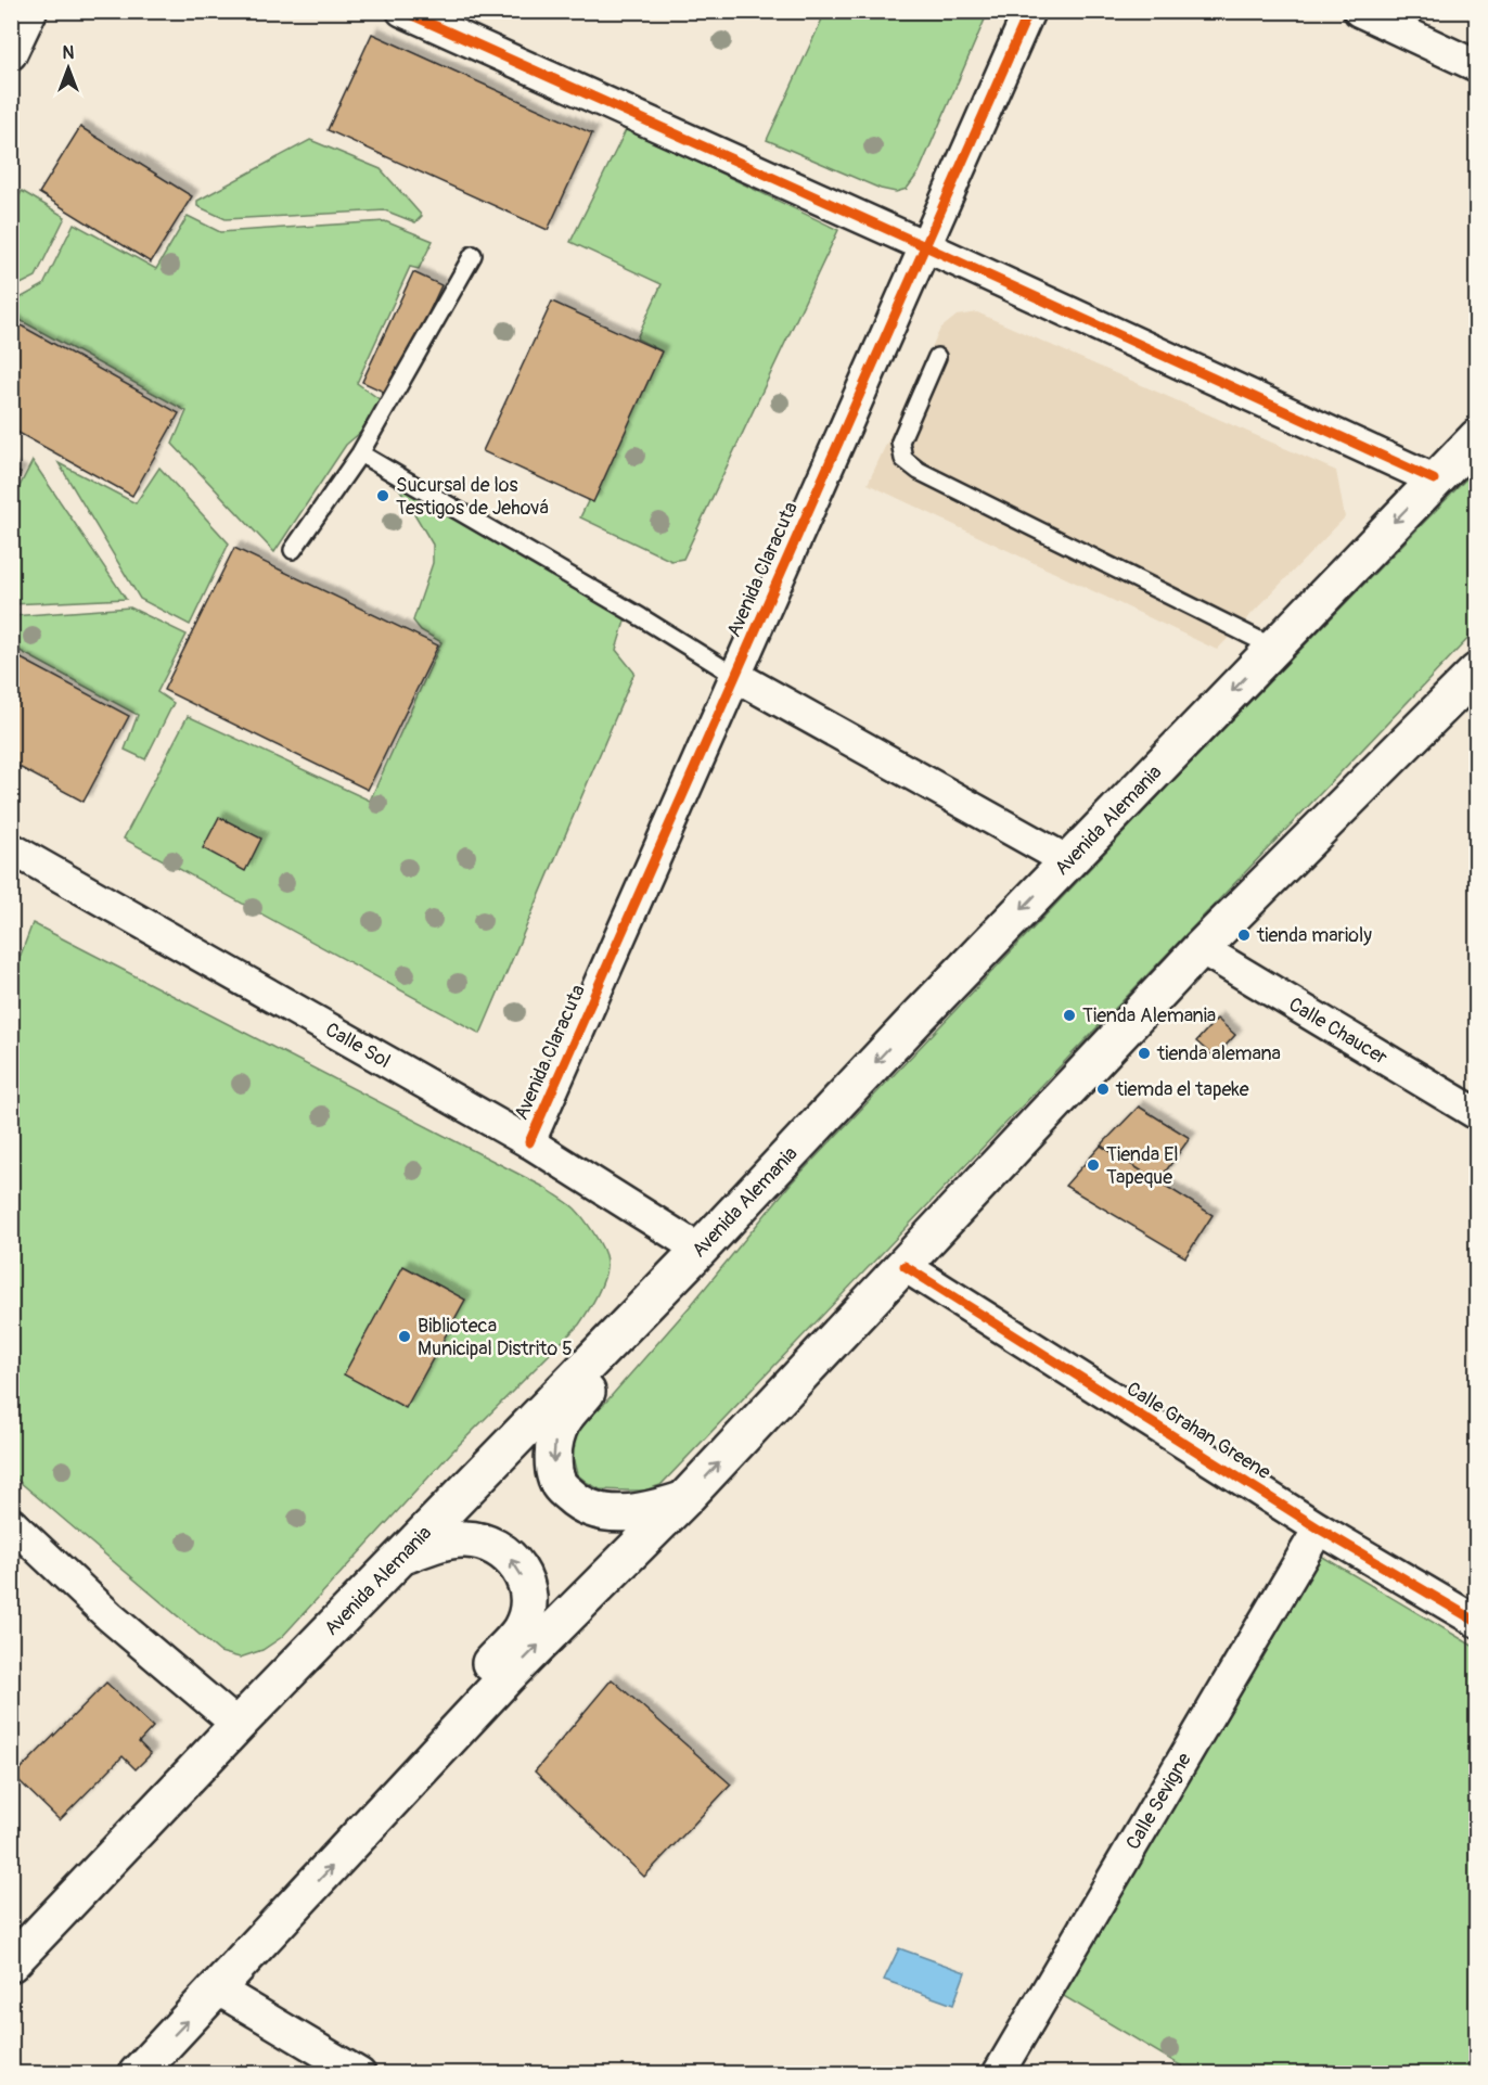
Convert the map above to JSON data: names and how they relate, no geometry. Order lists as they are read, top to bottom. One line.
{"streets":{"main road":["Avenida Alemania"],"street":["Avenida Claracuta","Calle Chaucer","Calle Sol","Calle Grahan Greene","Calle Sevigne"]},"crossings":[["Avenida Claracuta","Calle Sol"],["Avenida Alemania","Calle Sol"],["Calle Grahan Greene","Calle Sevigne"]],"places":["Sucursal de los Testigos de Jehová","tienda marioly","Tienda Alemania","tienda alemana","tiemda el tapeke","Tienda El Tapeque","Biblioteca Municipal Distrito 5"],"north":"top"}
